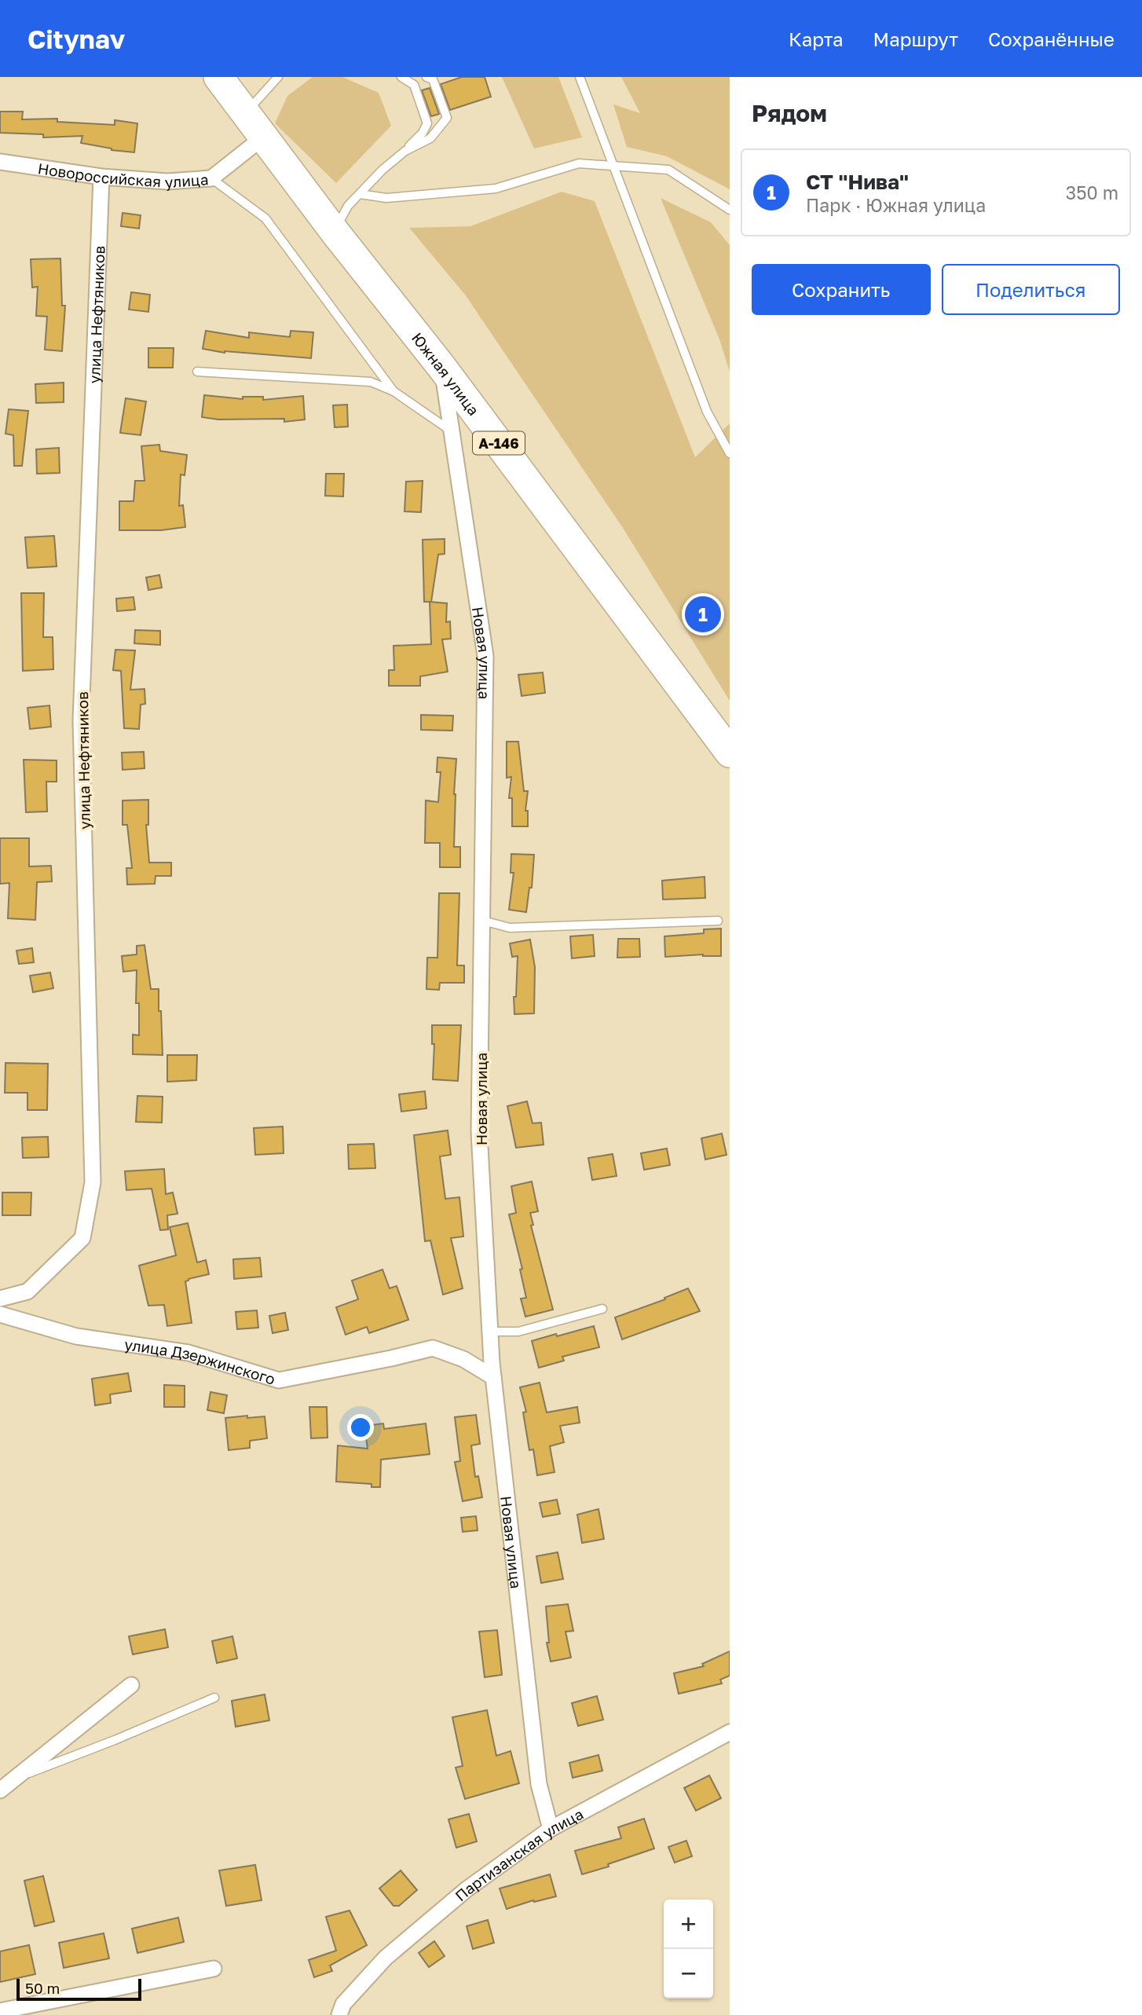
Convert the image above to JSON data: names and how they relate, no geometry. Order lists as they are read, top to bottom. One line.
{"streets":{"highway":["Южная улица","А-146"],"street":["Новороссийская улица","улица Нефтяников","Новая улица","улица Дзержинского","Партизанская улица"]},"crossings":[["Новороссийская улица","улица Нефтяников"],["Новороссийская улица","Южная улица"],["Южная улица","Новая улица"],["Новая улица","улица Дзержинского"],["Новая улица","Партизанская улица"]],"scale_bar":"50 m","page":{"header":"Citynav","nav":["Карта","Маршрут","Сохранённые"],"heading":"Рядом","list":[{"mark":"1","name":"СТ \"Нива\"","note":"Парк · Южная улица","value":"350 m"}],"buttons":["Сохранить","Поделиться"],"pins":"1","map_buttons":["+","−"],"scale":"50 m"}}
